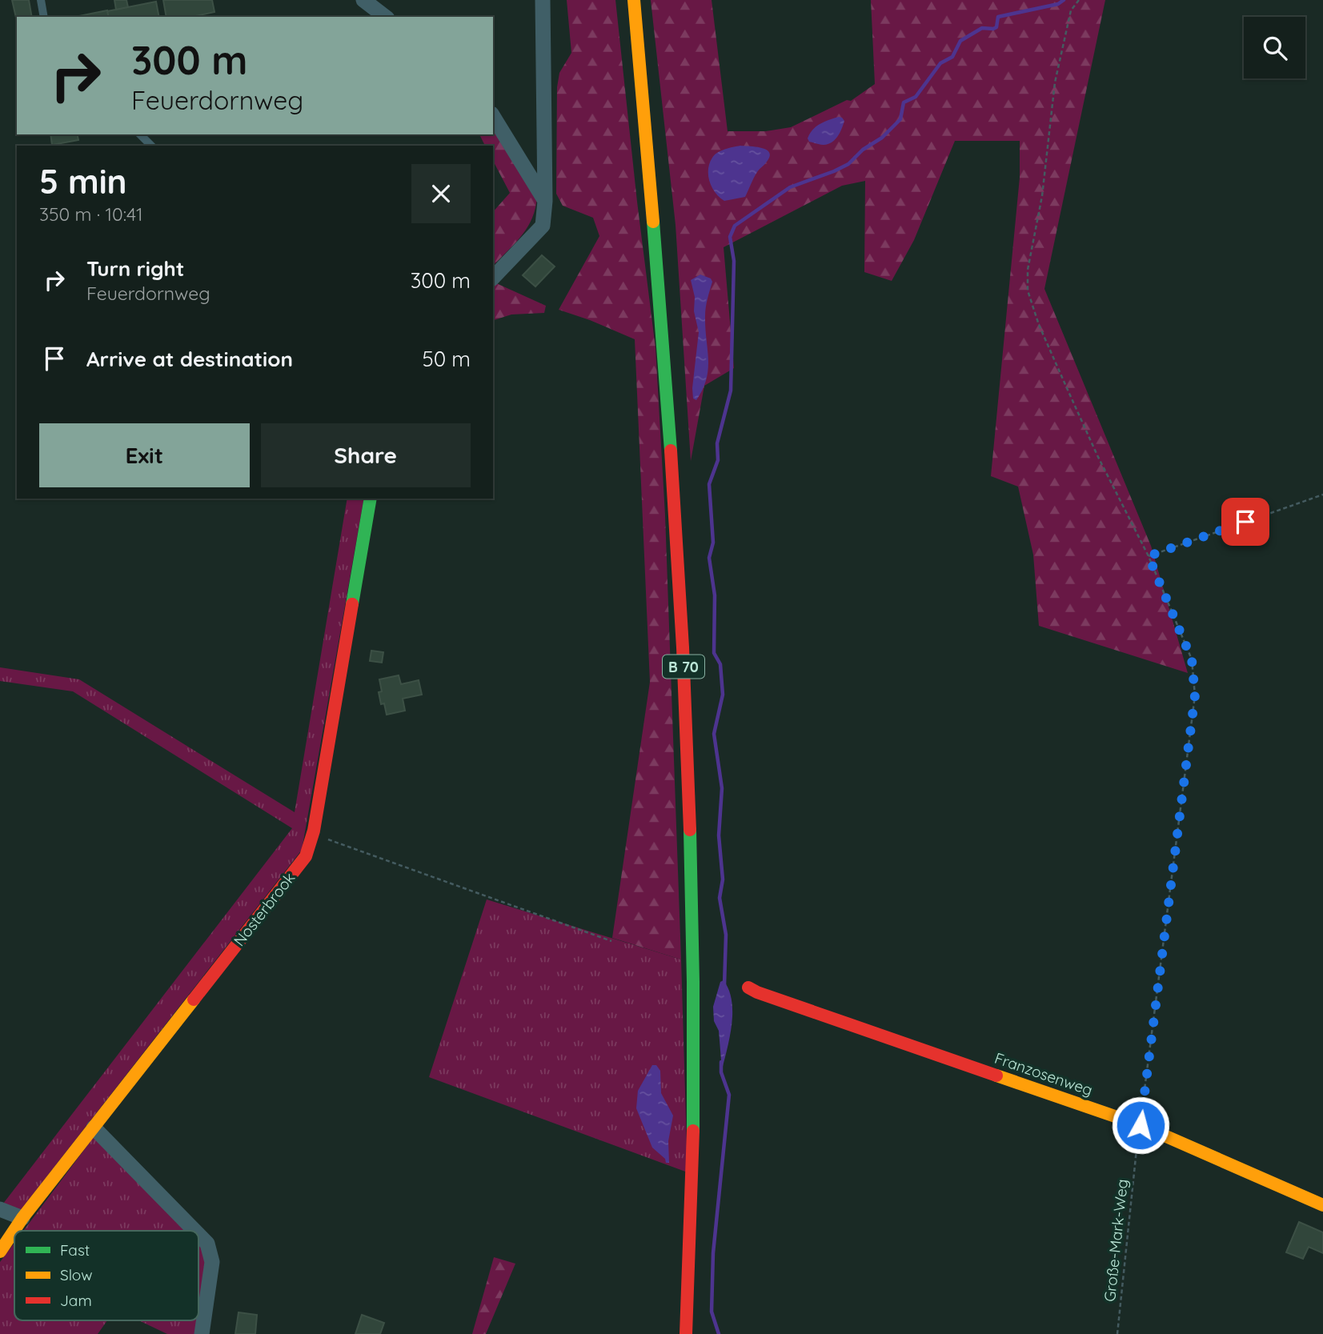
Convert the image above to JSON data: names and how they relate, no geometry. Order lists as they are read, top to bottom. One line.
{"streets":{"main road":["B 70","Nosterbrook","Franzosenweg"],"path":["Große-Mark-Weg"]},"crossings":[["Franzosenweg","Große-Mark-Weg"]],"legend":["Fast","Slow","Jam"],"page":{"turn":["300 m","Feuerdornweg"],"heading":["5 min","350 m · 10:41"],"list":[{"name":"Turn right","note":"Feuerdornweg","value":"300 m"},{"name":"Arrive at destination","value":"50 m"}],"buttons":["Exit","Share"]}}
